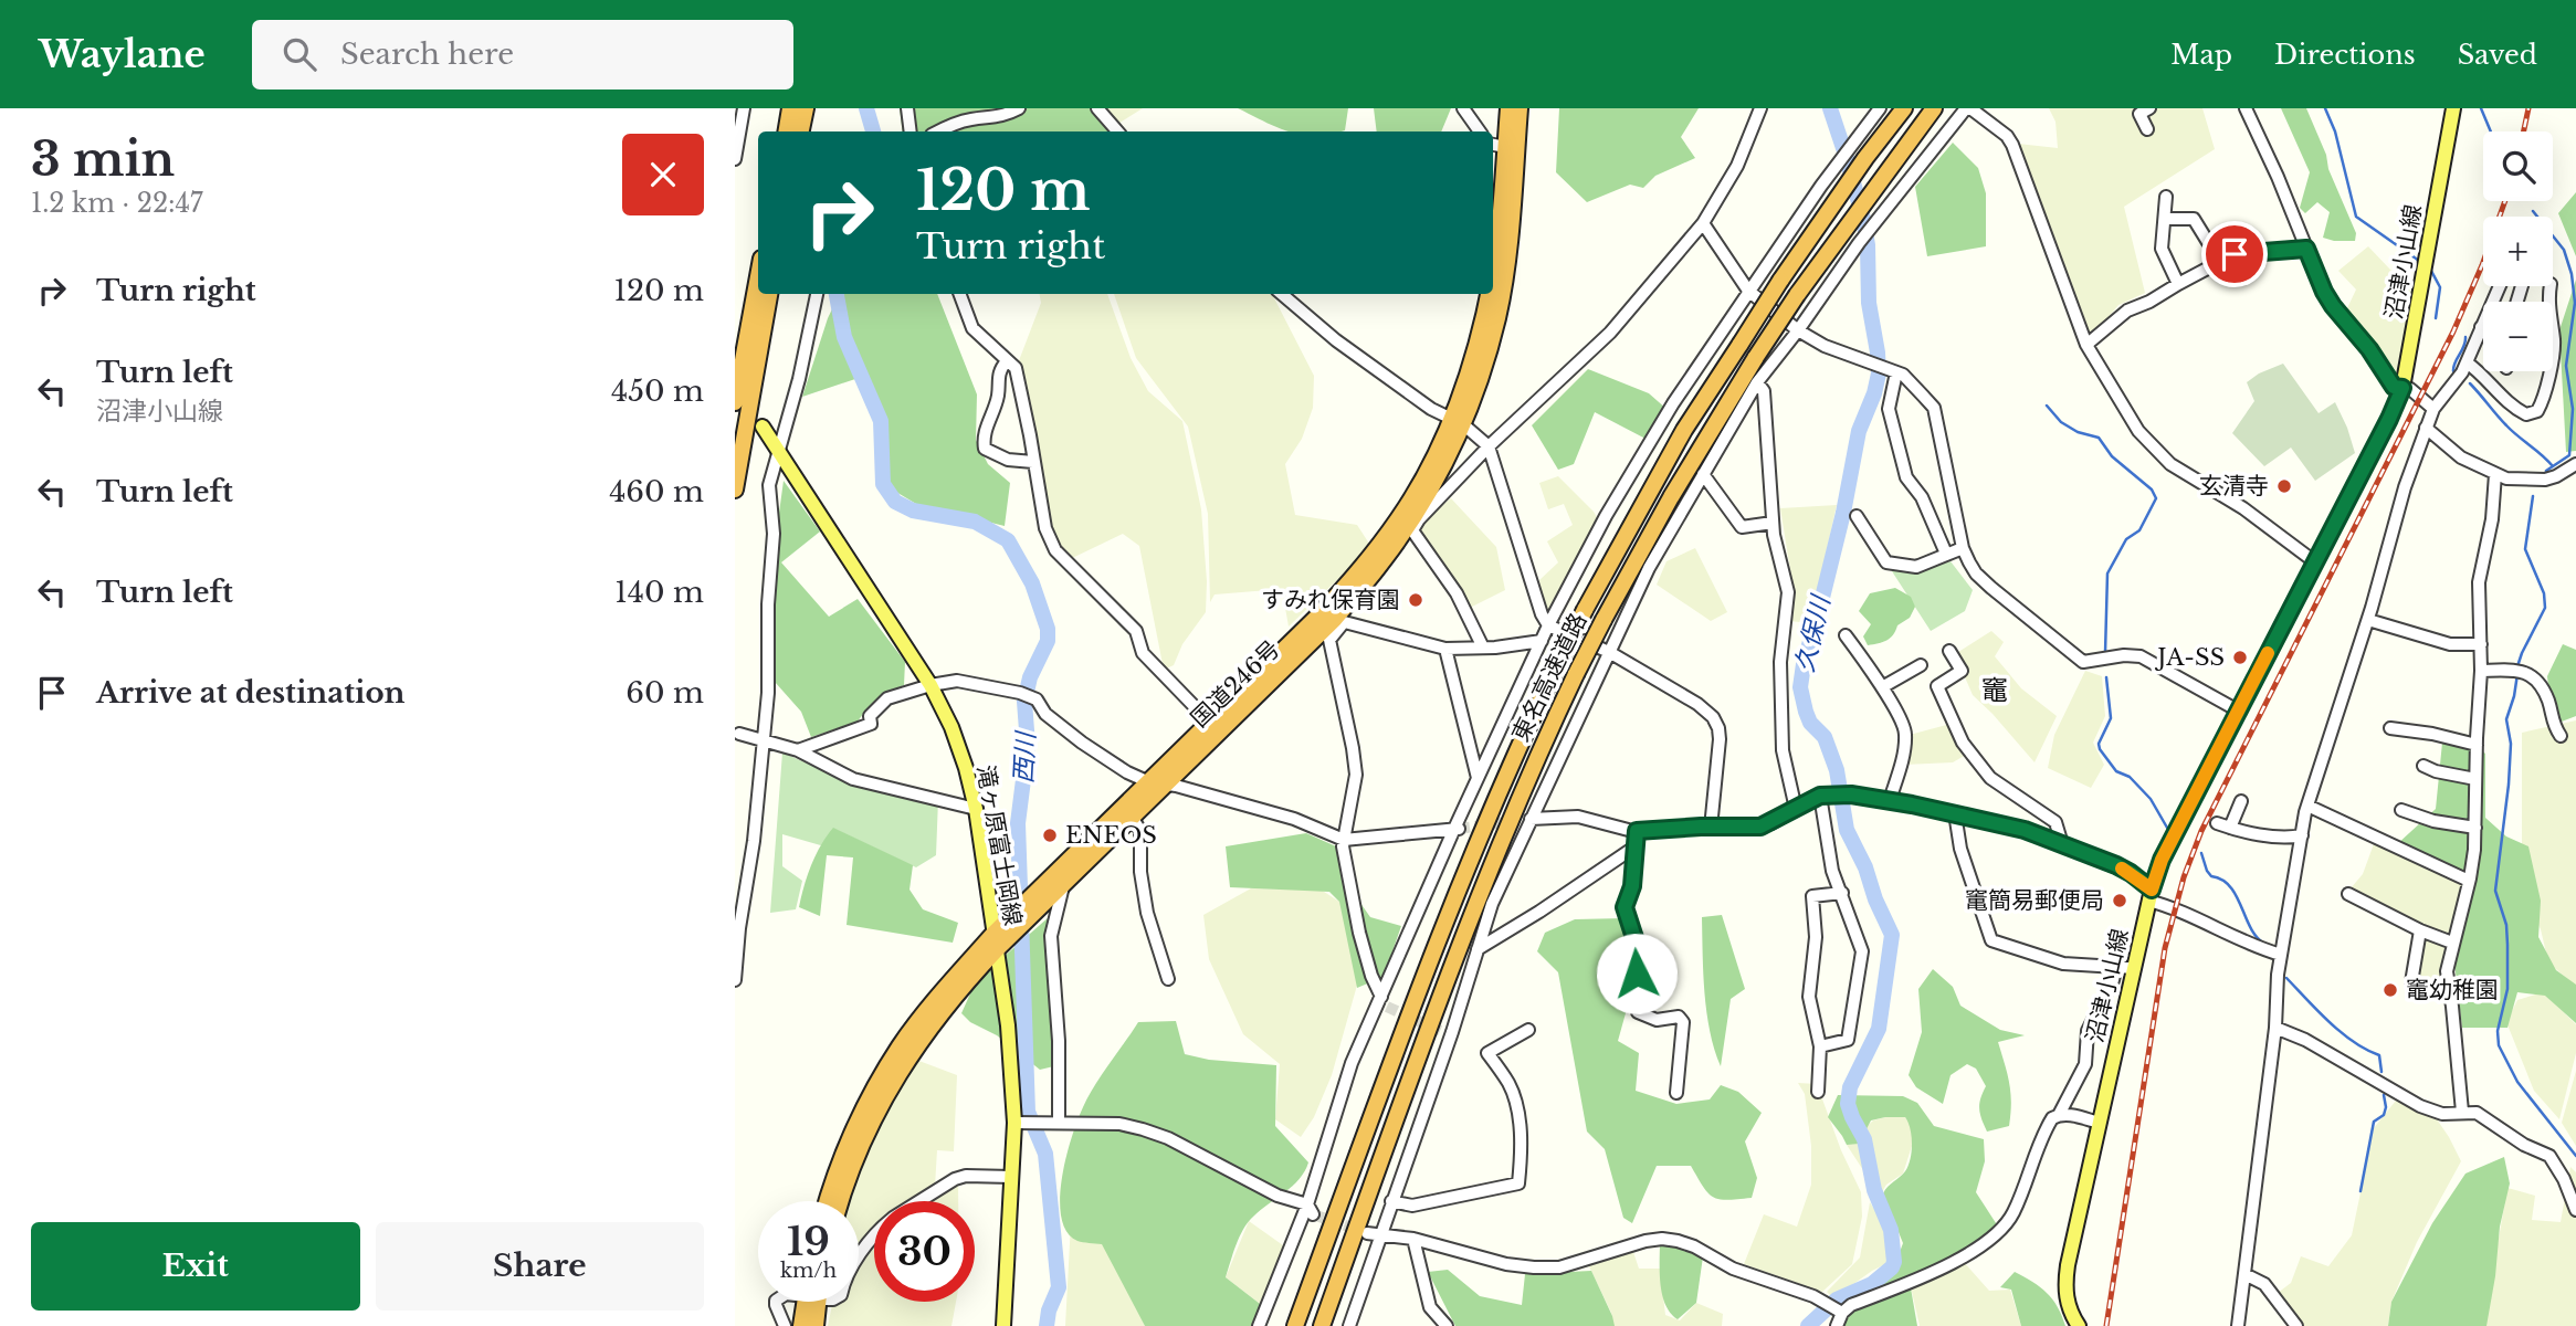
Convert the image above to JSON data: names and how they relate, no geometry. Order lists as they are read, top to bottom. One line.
{"streets":{"highway":["東名高速道路","国道246号"],"main road":["沼津小山線","滝ヶ原富士岡線"]},"crossings":[["国道246号","滝ヶ原富士岡線"]],"districts":["竈"],"water":["久保川","西川"],"places":["玄清寺","すみれ保育園","JA-SS","ENEOS","竃簡易郵便局","竈幼稚園"],"page":{"header":"Waylane","search":"Search here","nav":["Map","Directions","Saved"],"heading":["3 min","1.2 km · 22:47"],"map_buttons":["+","−"],"turn":["120 m","Turn right"],"list":[{"name":"Turn right","value":"120 m"},{"name":"Turn left","note":"沼津小山線","value":"450 m"},{"name":"Turn left","value":"460 m"},{"name":"Turn left","value":"140 m"},{"name":"Arrive at destination","value":"60 m"}],"speed":"19 km/h","limit":"30","buttons":["Exit","Share"]}}
